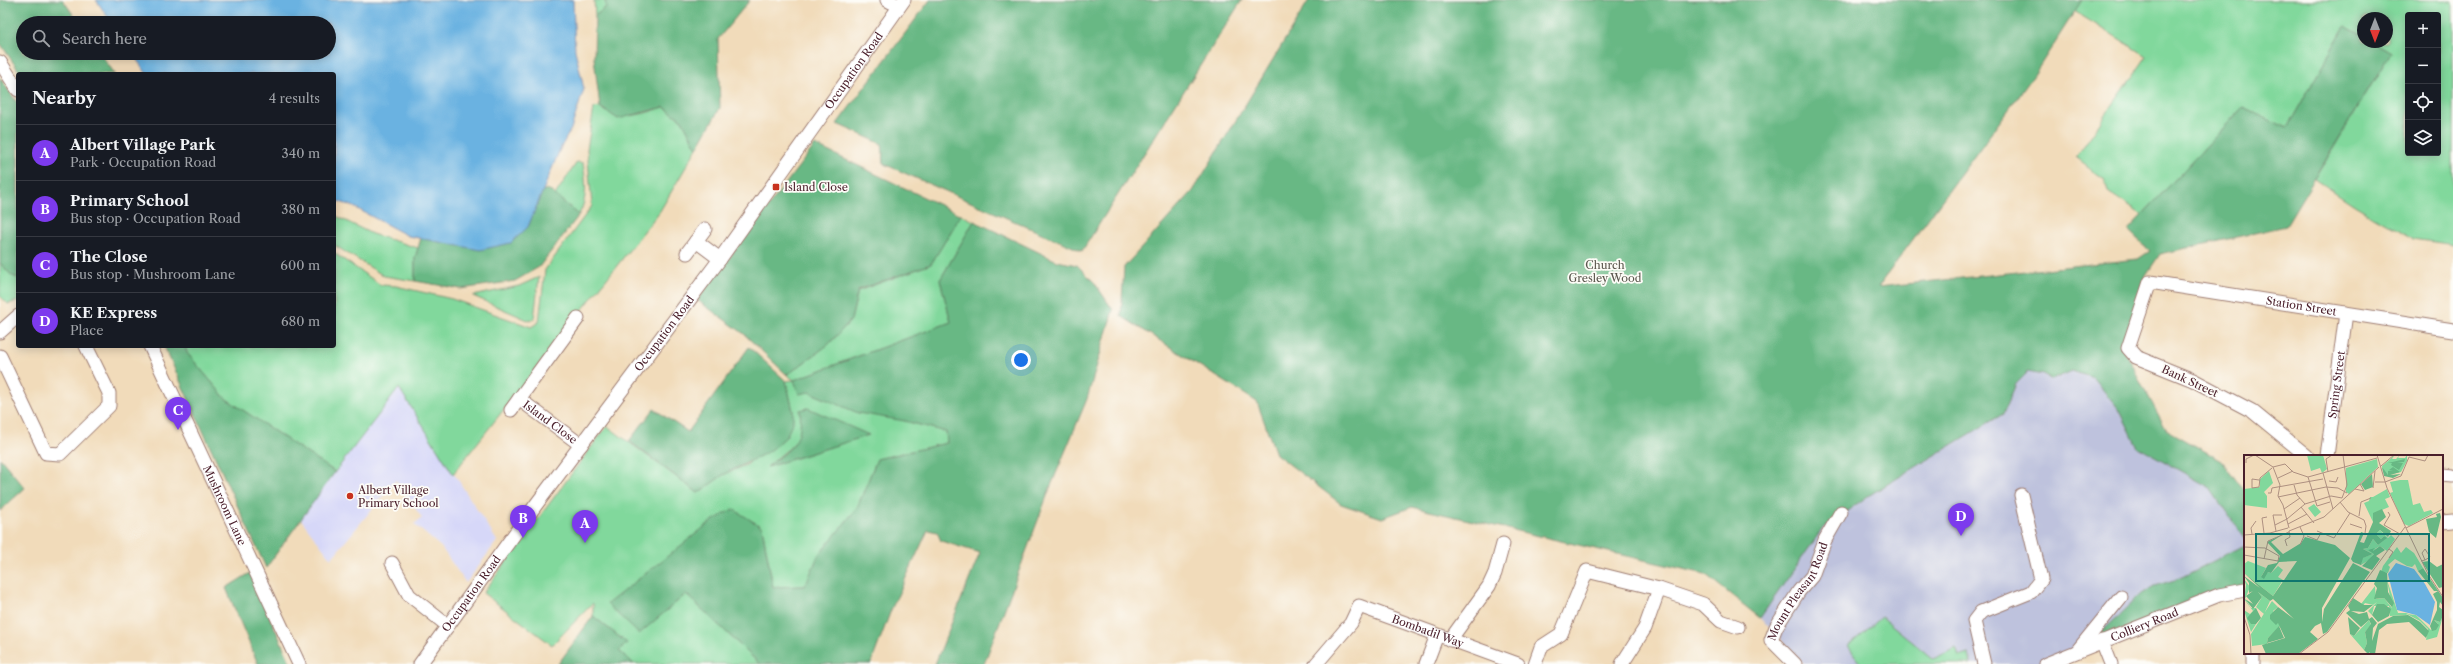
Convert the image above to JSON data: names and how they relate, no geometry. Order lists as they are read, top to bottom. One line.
{"streets":{"street":["Occupation Road","Station Street","Bank Street","Spring Street","Island Close","Mushroom Lane","Mount Pleasant Road","Colliery Road","Bombadil Way"]},"crossings":[["Occupation Road","Island Close"],["Station Street","Bank Street"],["Station Street","Spring Street"]],"parks":["Church Gresley Wood"],"places":{"transit":["Island Close"],"other":["Albert Village Primary School"]},"north":"bottom","page":{"map_buttons":["+","−"],"search":"Search here","heading":["Nearby","4 results"],"list":[{"mark":"A","name":"Albert Village Park","note":"Park · Occupation Road","value":"340 m"},{"mark":"B","name":"Primary School","note":"Bus stop · Occupation Road","value":"380 m"},{"mark":"C","name":"The Close","note":"Bus stop · Mushroom Lane","value":"600 m"},{"mark":"D","name":"KE Express","note":"Place","value":"680 m"}],"pins":["C","D","B","A"]}}
